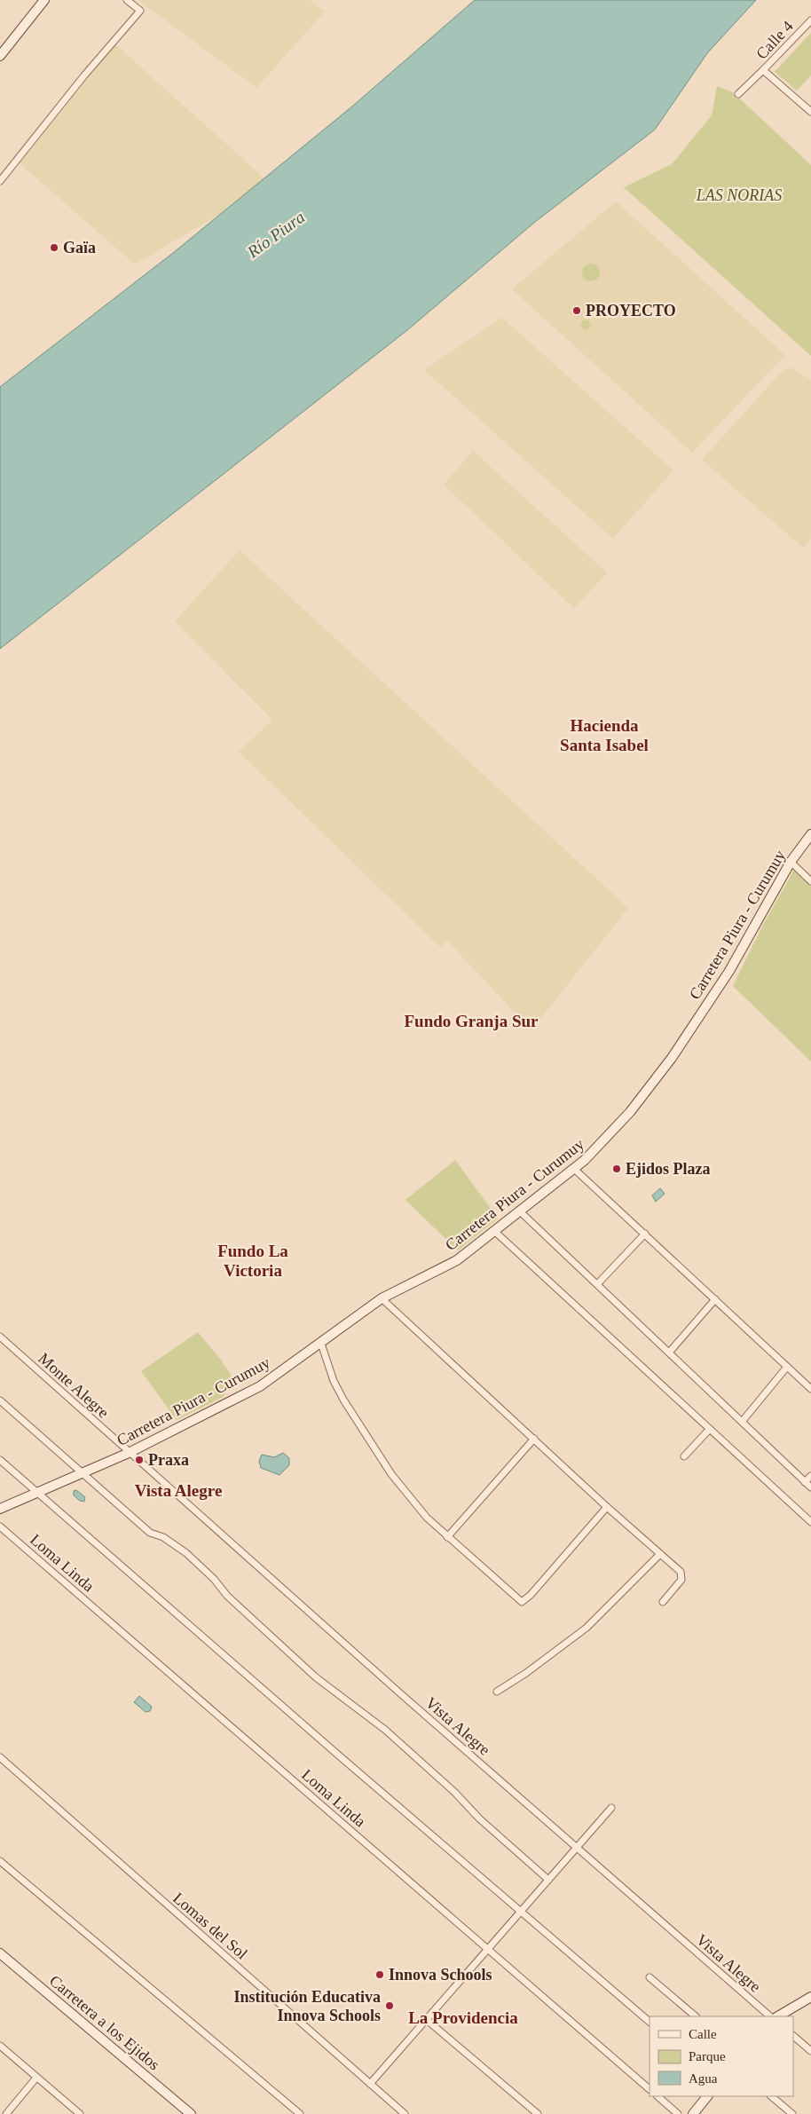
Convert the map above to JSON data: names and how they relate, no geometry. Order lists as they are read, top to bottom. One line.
{"streets":{"main road":["Carretera Piura - Curumuy","Carretera a los Ejidos"],"street":["Calle 4","Monte Alegre","Loma Linda","Vista Alegre","Lomas del Sol"]},"crossings":[["Carretera Piura - Curumuy","Monte Alegre"],["Carretera Piura - Curumuy","Vista Alegre"],["Monte Alegre","Vista Alegre"]],"districts":["Hacienda Santa Isabel","Fundo Granja Sur","Fundo La Victoria","Vista Alegre","La Providencia"],"water":["Río Piura"],"parks":["LAS NORIAS"],"places":["Gaïa","PROYECTO","Ejidos Plaza","Praxa","Innova Schools","Institución Educativa Innova Schools"],"legend":["Calle","Parque","Agua"]}
